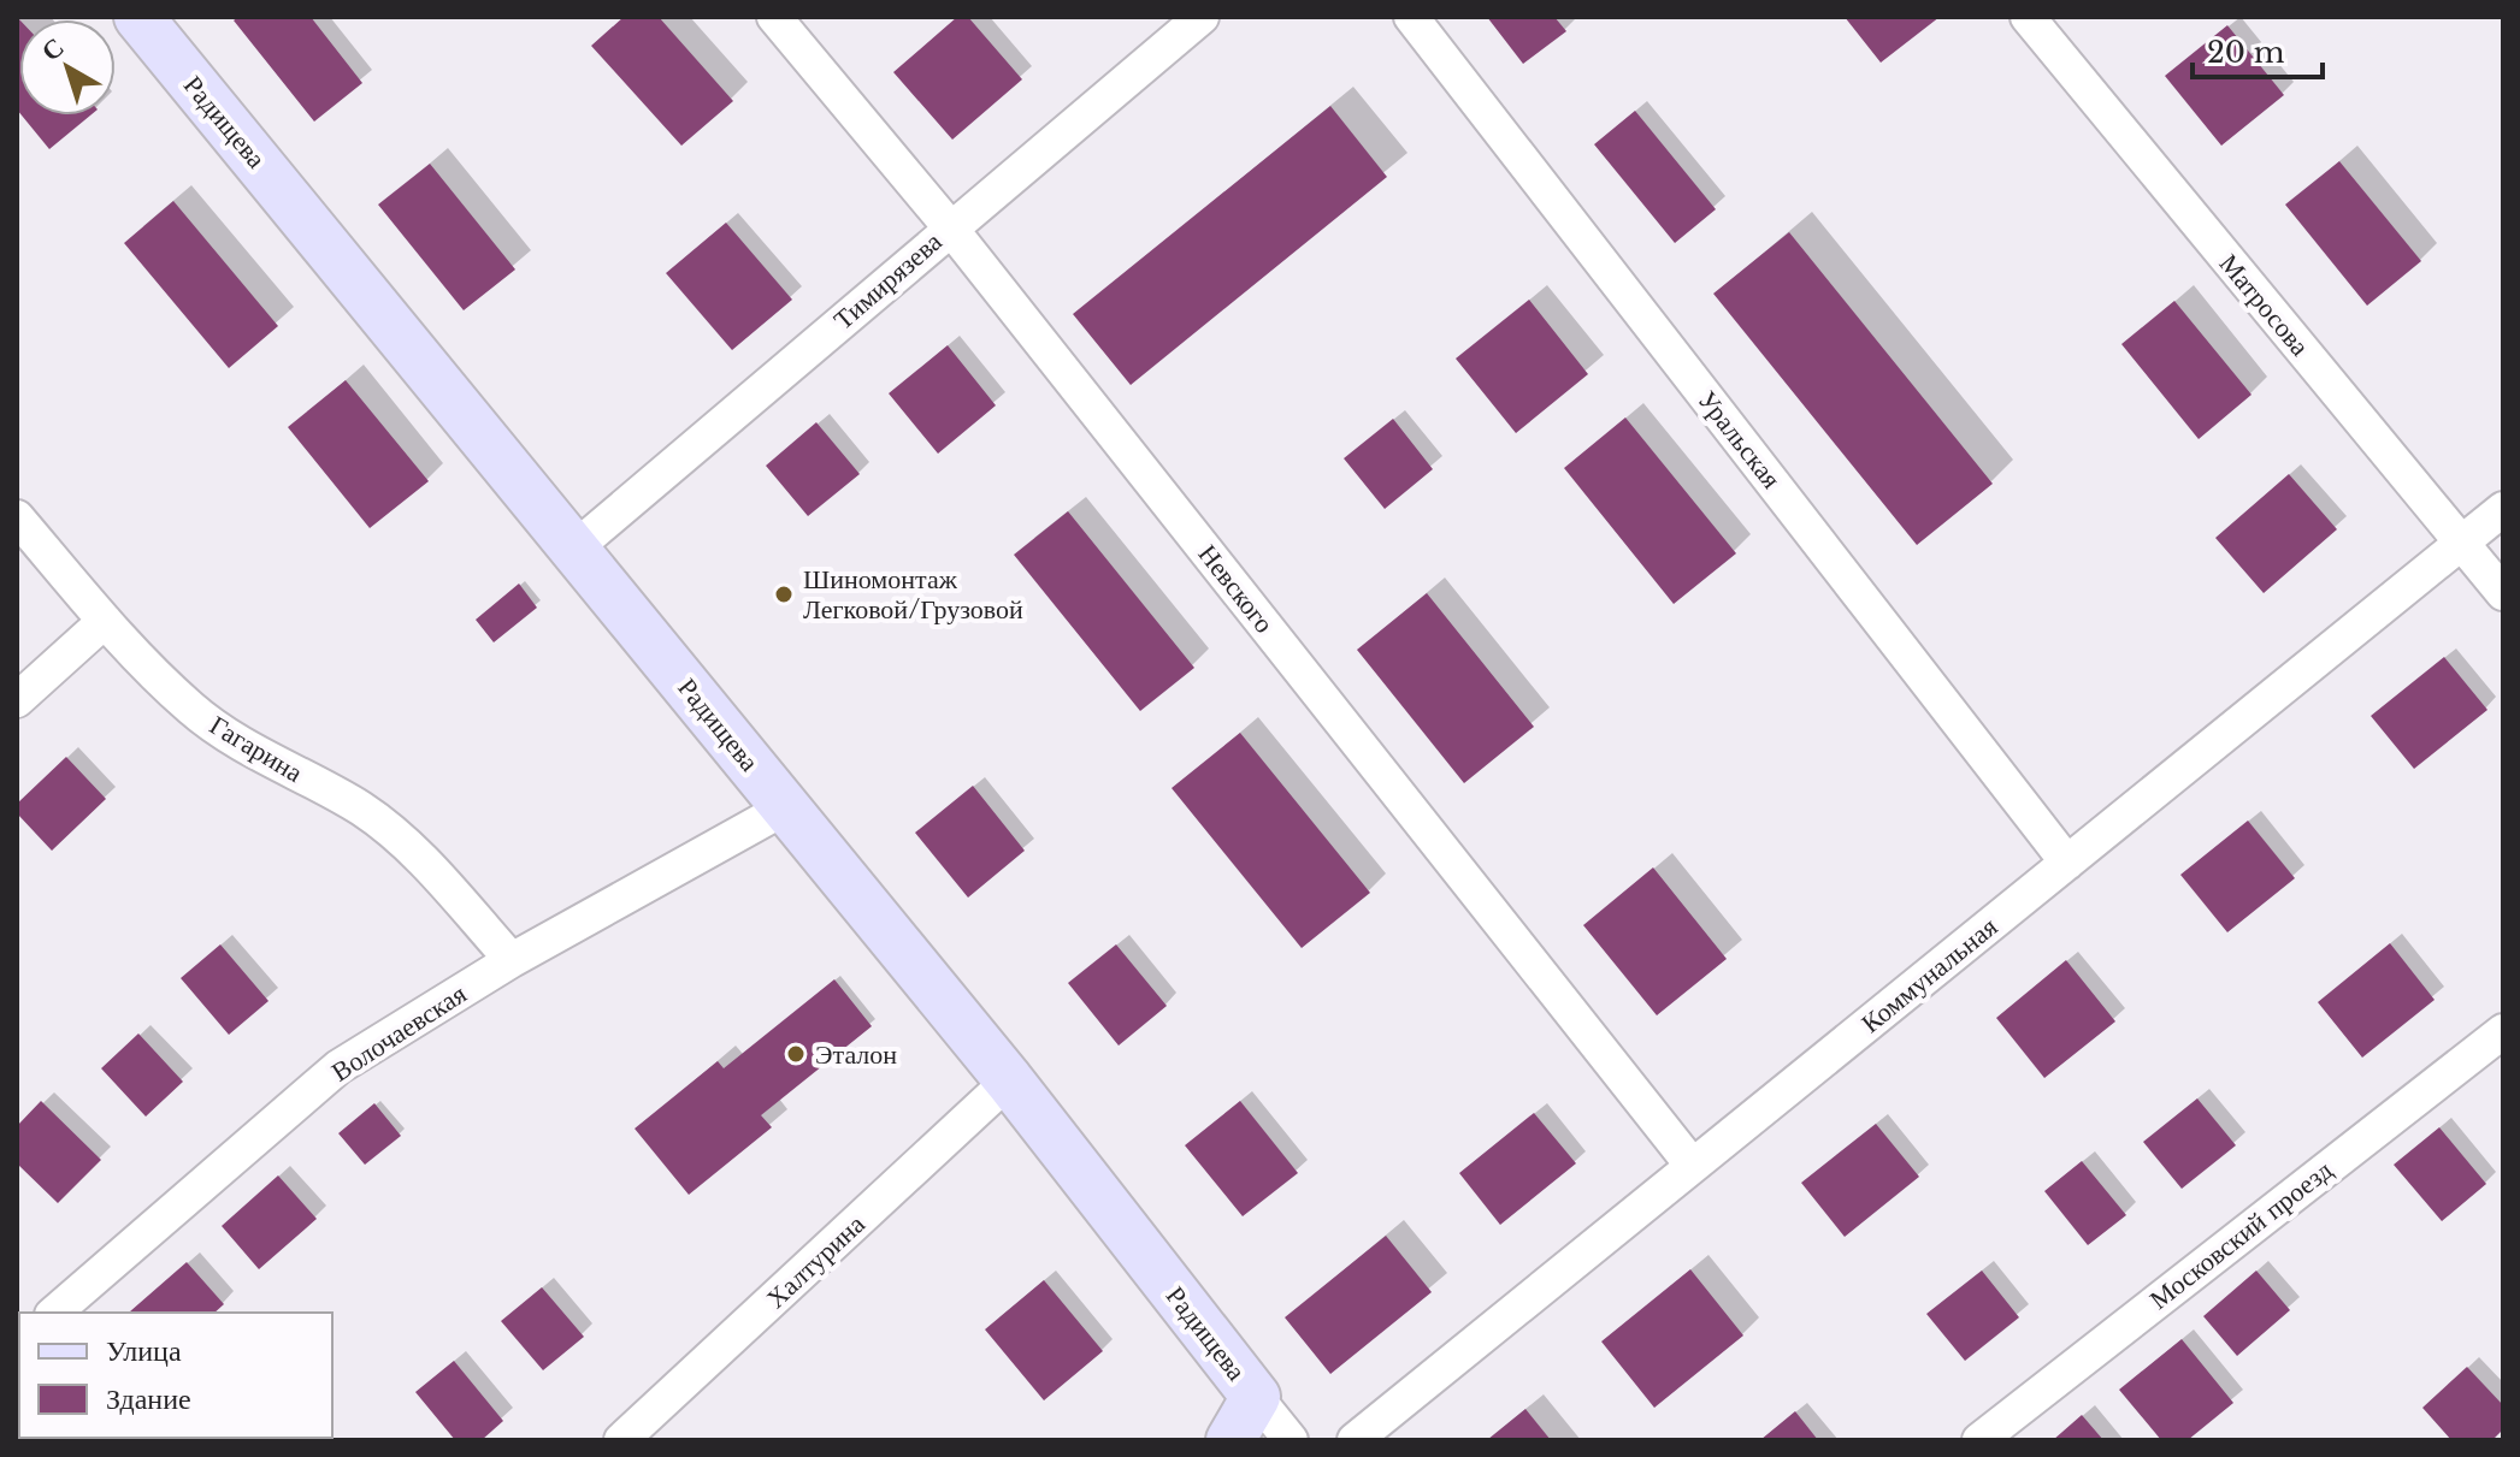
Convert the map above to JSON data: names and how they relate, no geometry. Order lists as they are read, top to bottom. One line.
{"streets":{"street":["Радищева","Тимирязева","Матросова","Уральская","Невского","Гагарина","Коммунальная","Волочаевская","Московский проезд","Халтурина"]},"crossings":[["Радищева","Тимирязева"],["Радищева","Волочаевская"],["Радищева","Халтурина"],["Тимирязева","Невского"],["Матросова","Коммунальная"],["Уральская","Коммунальная"],["Невского","Коммунальная"],["Гагарина","Волочаевская"]],"places":["Шиномонтаж Легковой/Грузовой","Эталон"],"legend":["Улица","Здание"],"scale_bar":"20 m","north":"top left"}
